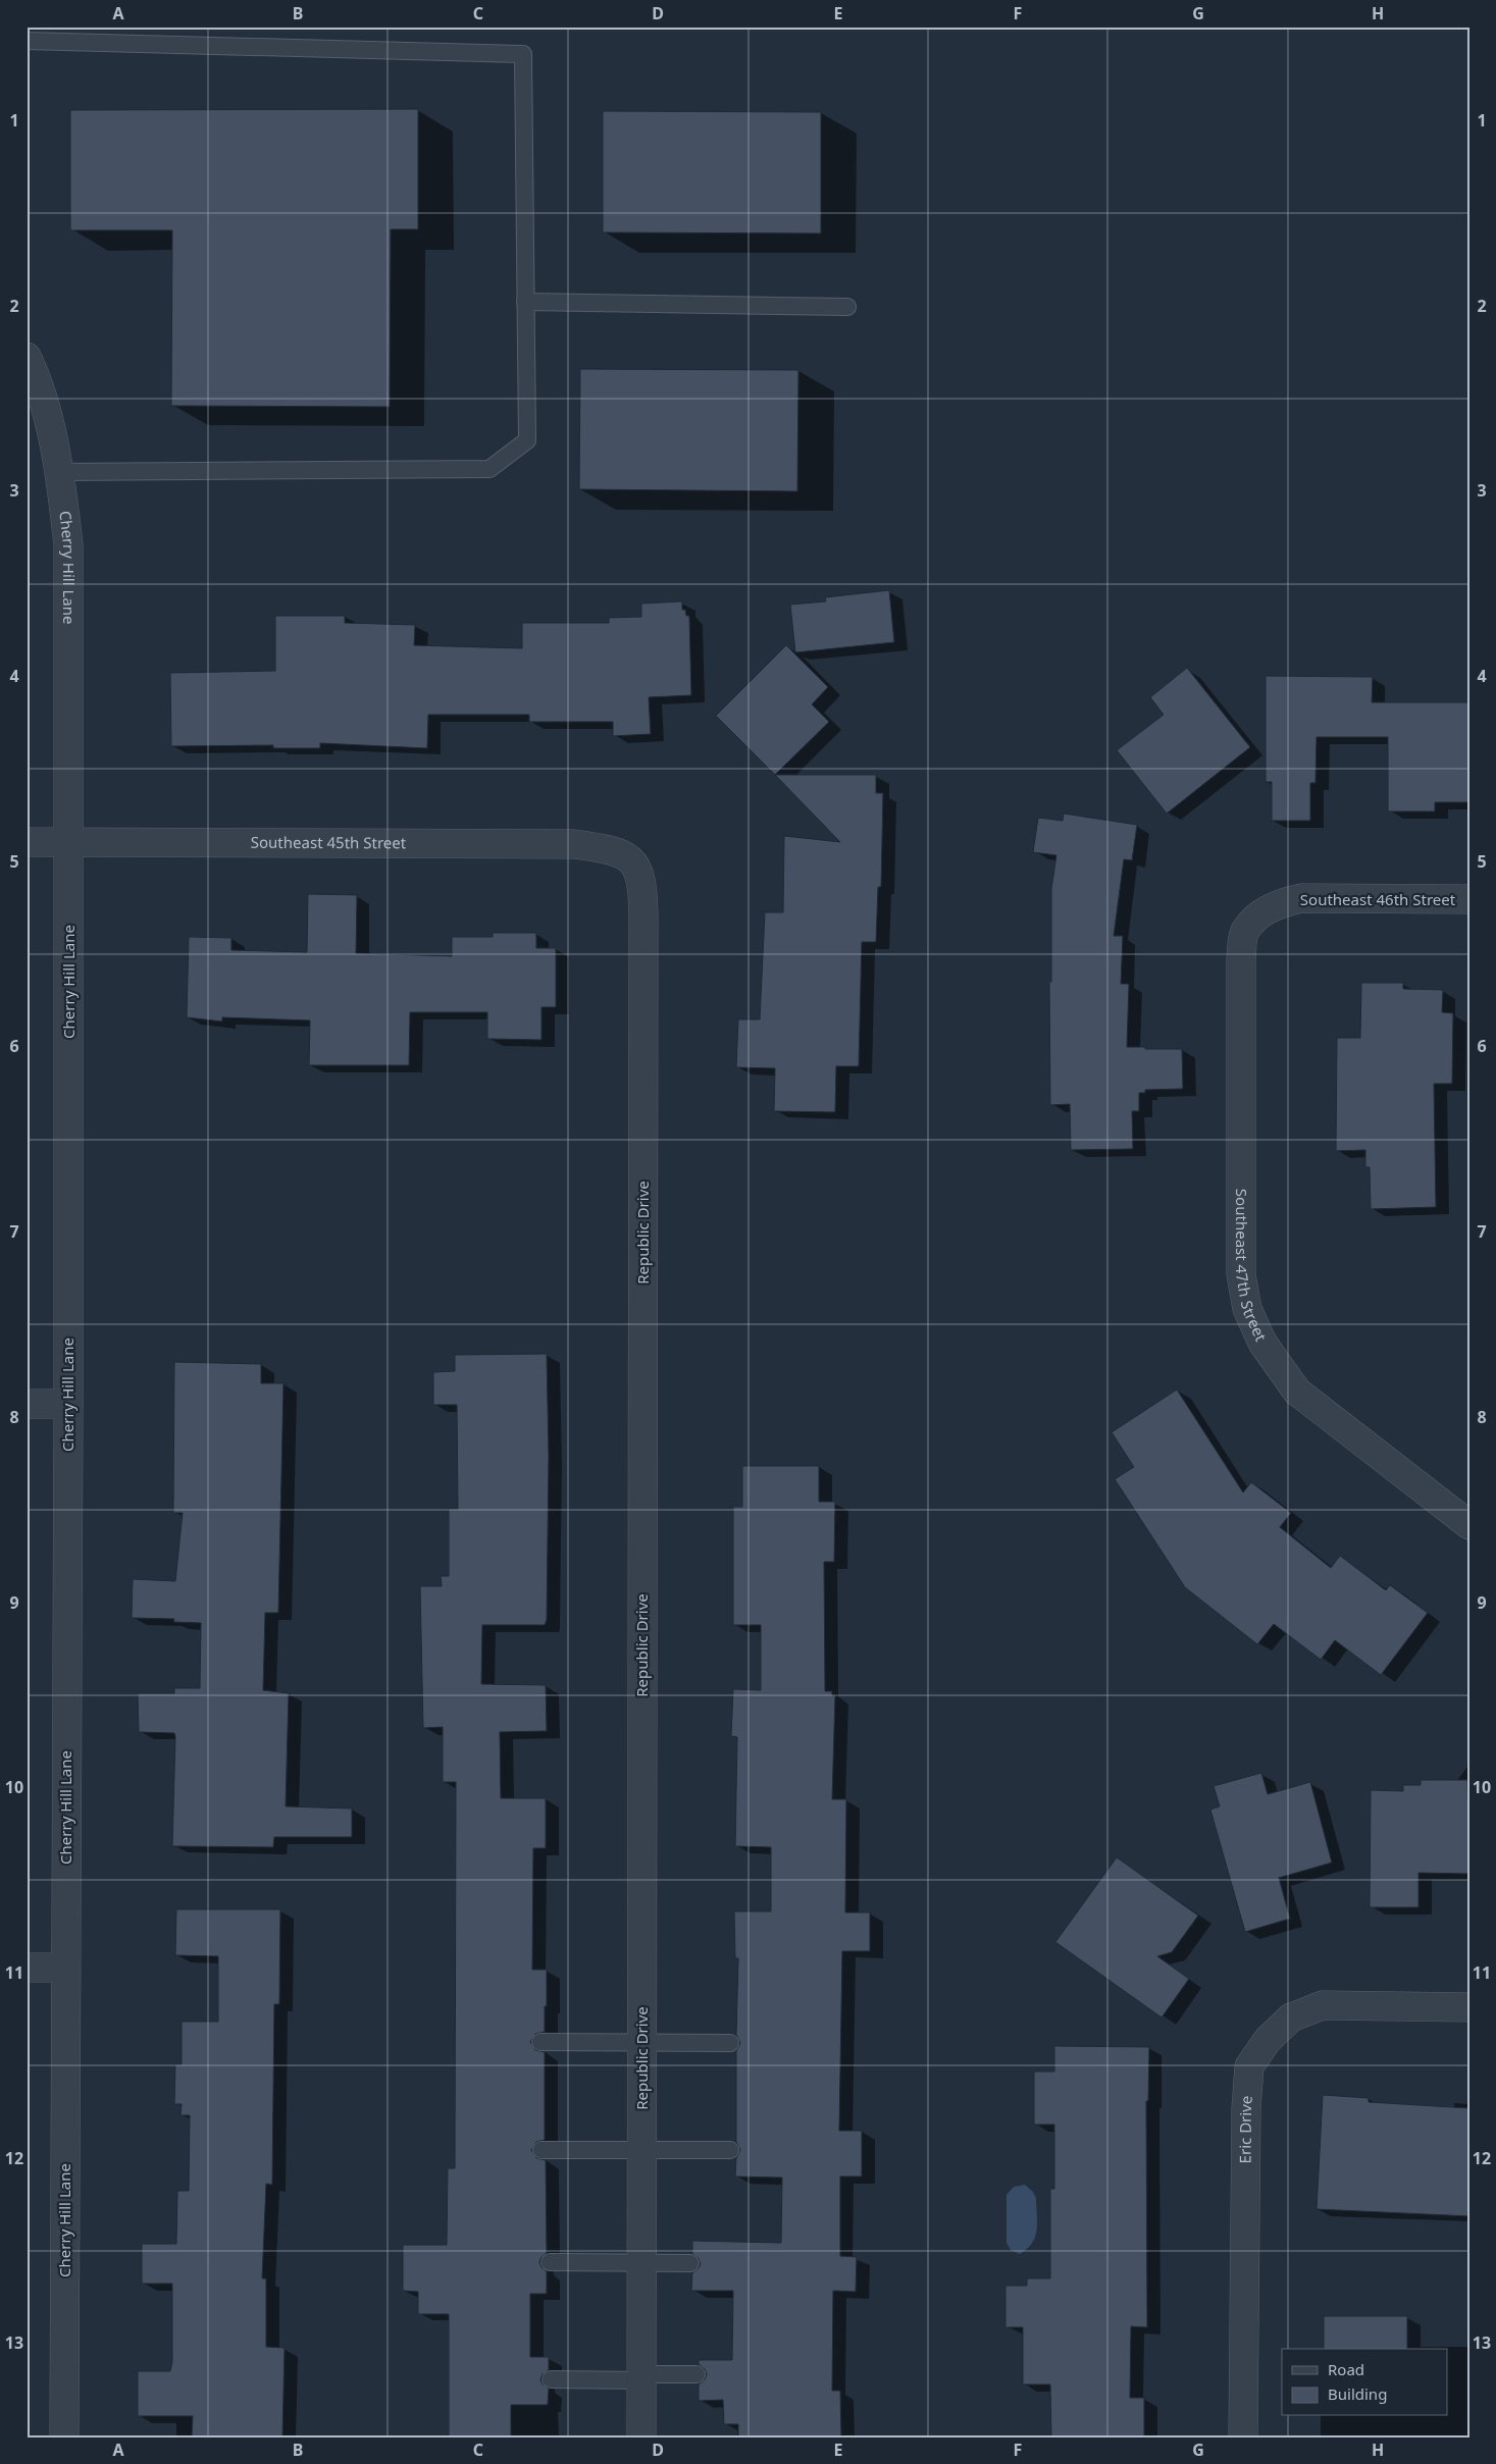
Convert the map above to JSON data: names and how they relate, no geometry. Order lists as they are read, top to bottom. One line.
{"streets":{"street":["Cherry Hill Lane","Southeast 45th Street","Southeast 46th Street","Republic Drive","Southeast 47th Street","Eric Drive"]},"crossings":[["Cherry Hill Lane","Southeast 45th Street"],["Southeast 45th Street","Republic Drive"],["Southeast 46th Street","Southeast 47th Street"]],"legend":["Road","Building"],"grid":{"columns":["A","B","C","D","E","F","G","H"],"rows":["1","2","3","4","5","6","7","8","9","10","11","12","13"]}}
